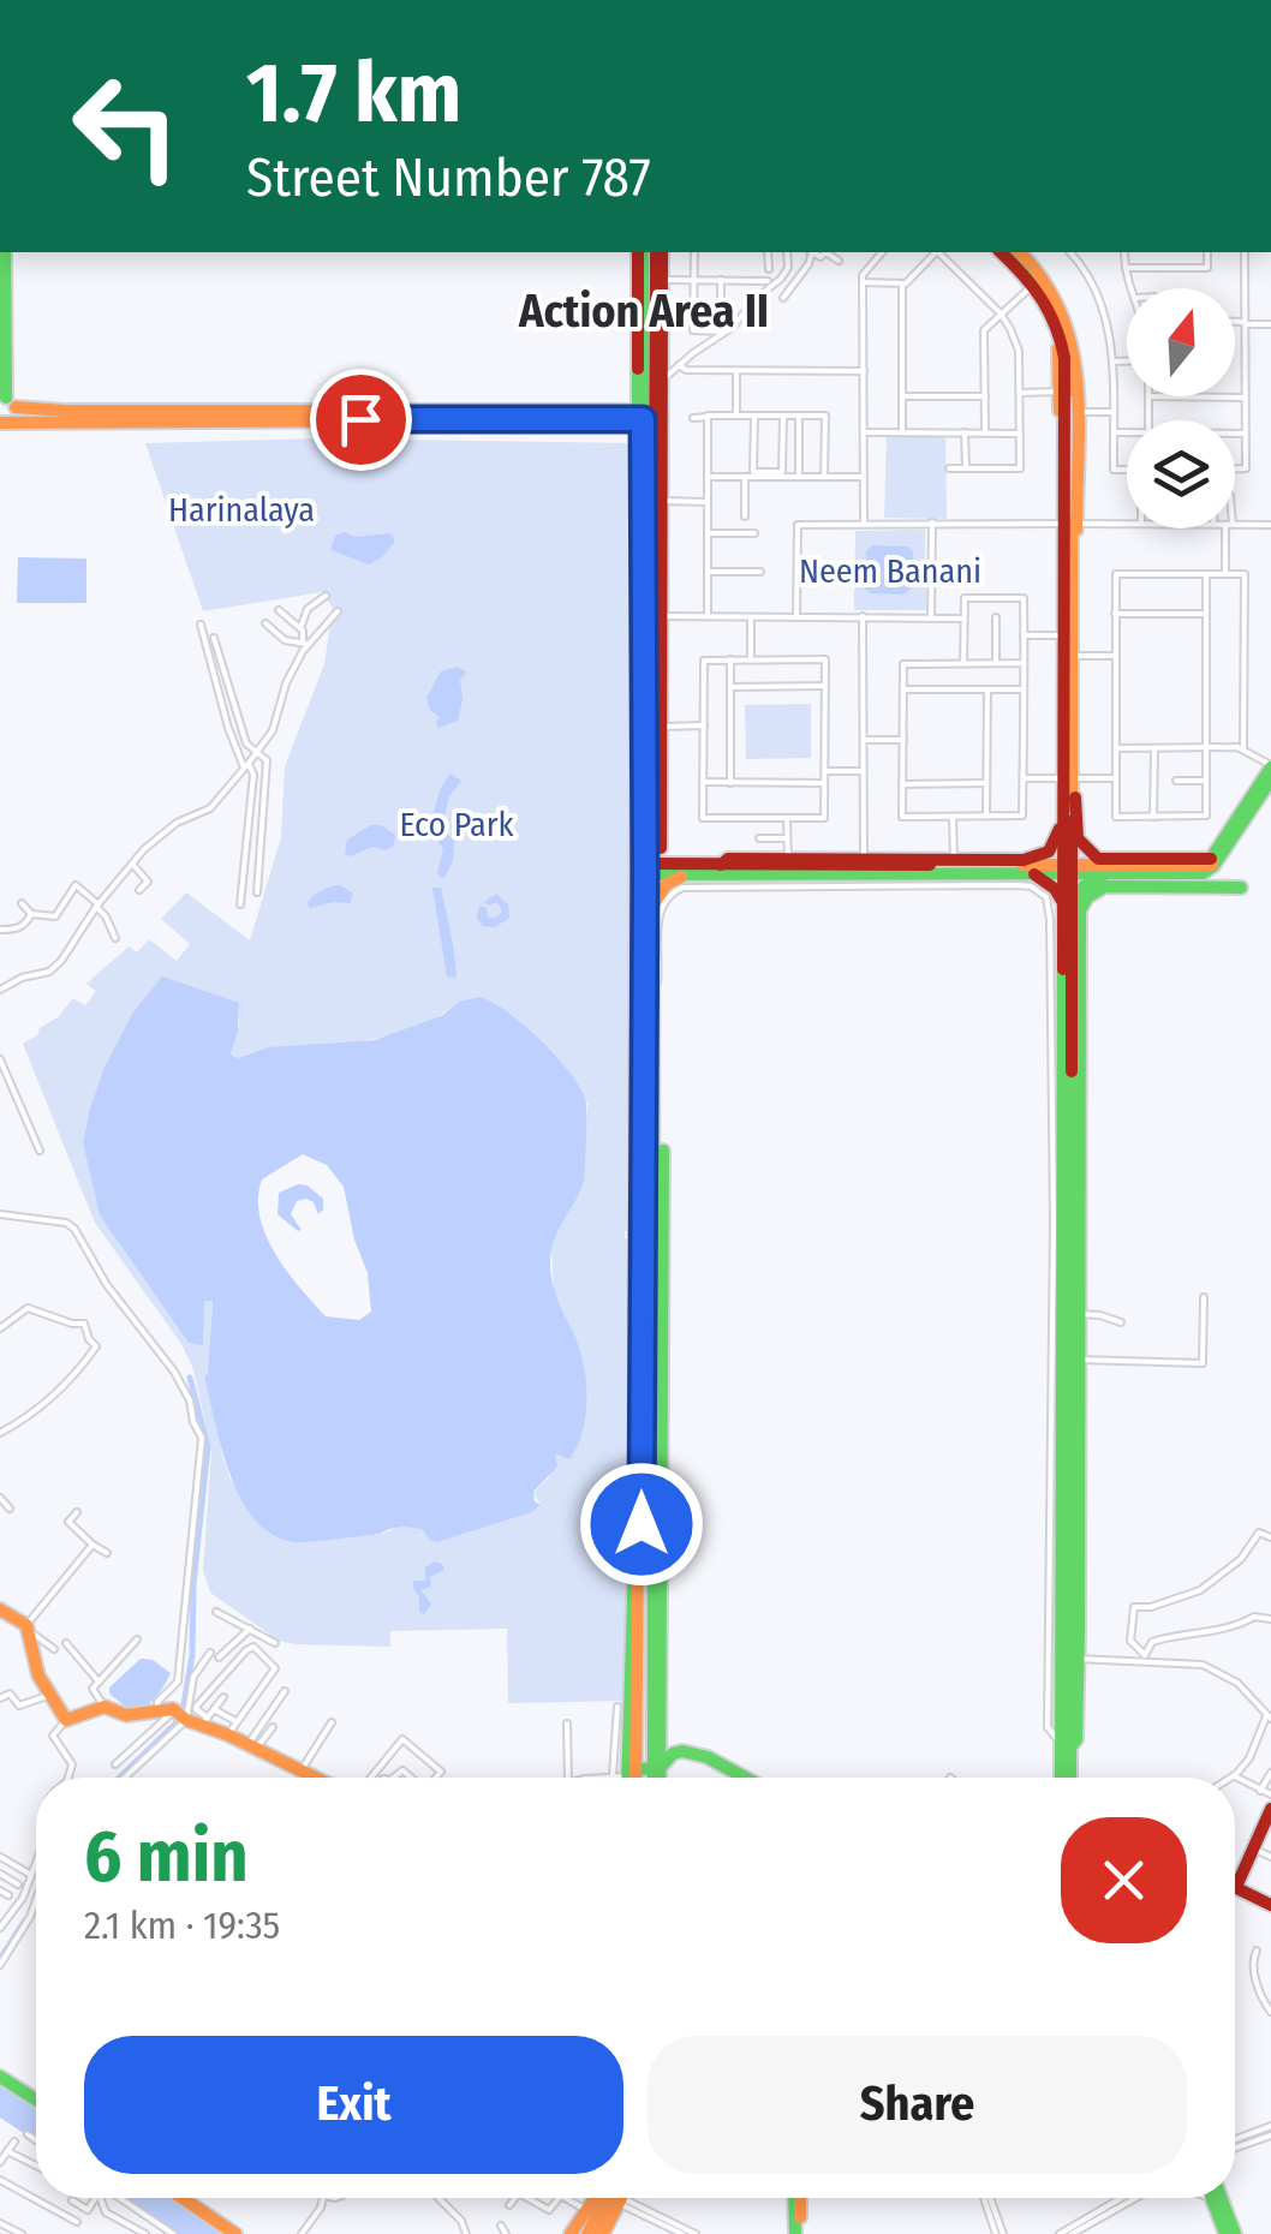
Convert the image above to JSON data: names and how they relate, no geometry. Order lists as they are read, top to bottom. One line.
{"districts":["Action Area II"],"parks":["Harinalaya","Neem Banani","Eco Park"],"north":"top","page":{"turn":["1.7 km","Street Number 787"],"heading":["6 min","2.1 km · 19:35"],"buttons":["Exit","Share"]}}
